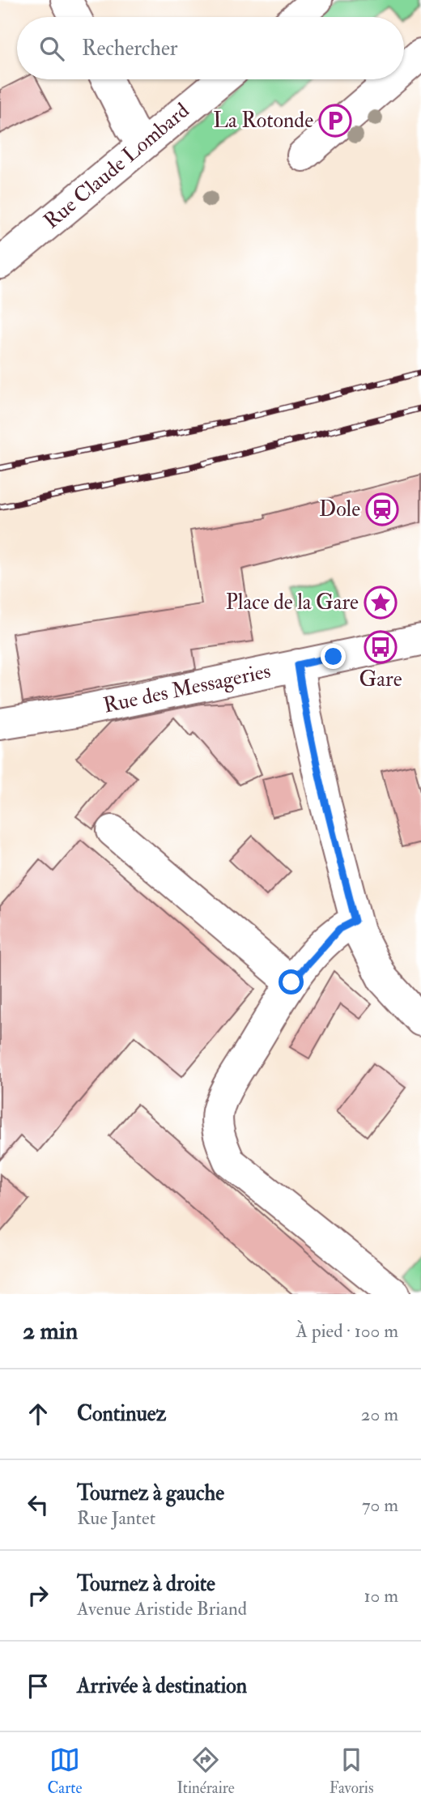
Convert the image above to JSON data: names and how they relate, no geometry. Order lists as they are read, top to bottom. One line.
{"streets":{"street":["Rue Claude Lombard","Rue des Messageries"]},"places":{"parking":["La Rotonde"],"station":["Dole"],"place":["Place de la Gare"],"bus stop":["Gare"]},"page":{"search":"Rechercher","heading":["2 min","À pied · 100 m"],"list":[["Continuez","20 m"],["Tournez à gauche","Rue Jantet","70 m"],["Tournez à droite","Avenue Aristide Briand","10 m"],"Arrivée à destination"],"nav":["Carte","Itinéraire","Favoris"]}}
